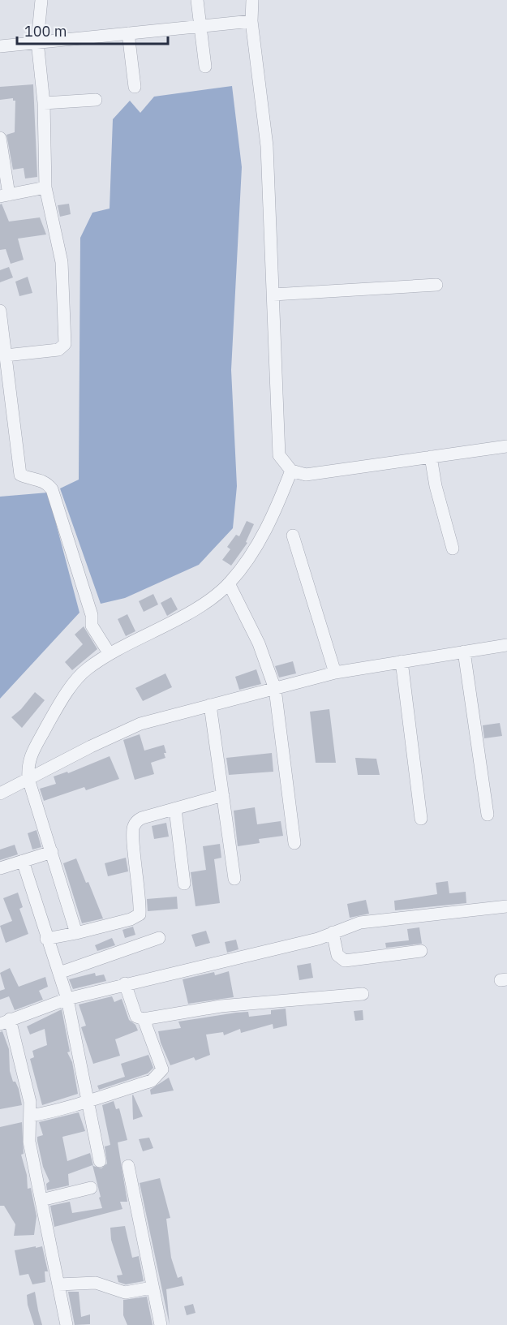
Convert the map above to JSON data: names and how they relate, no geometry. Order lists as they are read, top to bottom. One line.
{"scale_bar":"100 m"}
